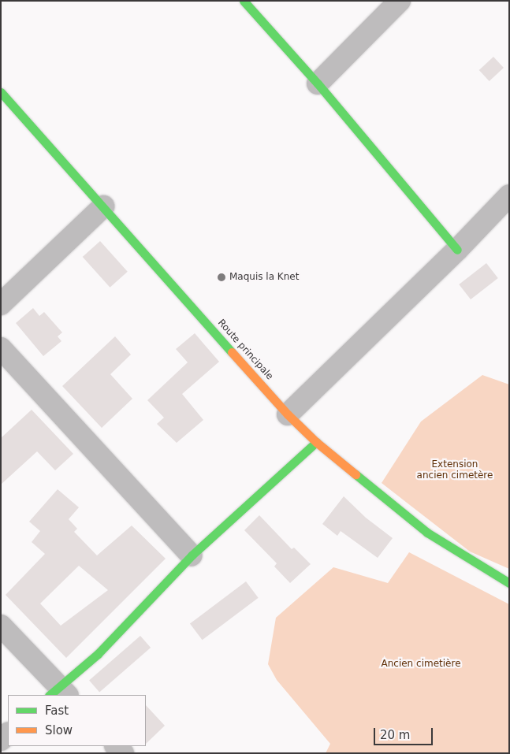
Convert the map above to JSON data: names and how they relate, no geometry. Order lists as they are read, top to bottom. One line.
{"streets":{"street":["Route principale"]},"parks":["Extension ancien cimetère","Ancien cimetière"],"places":["Maquis la Knet"],"legend":["Fast","Slow"],"scale_bar":"20 m"}
